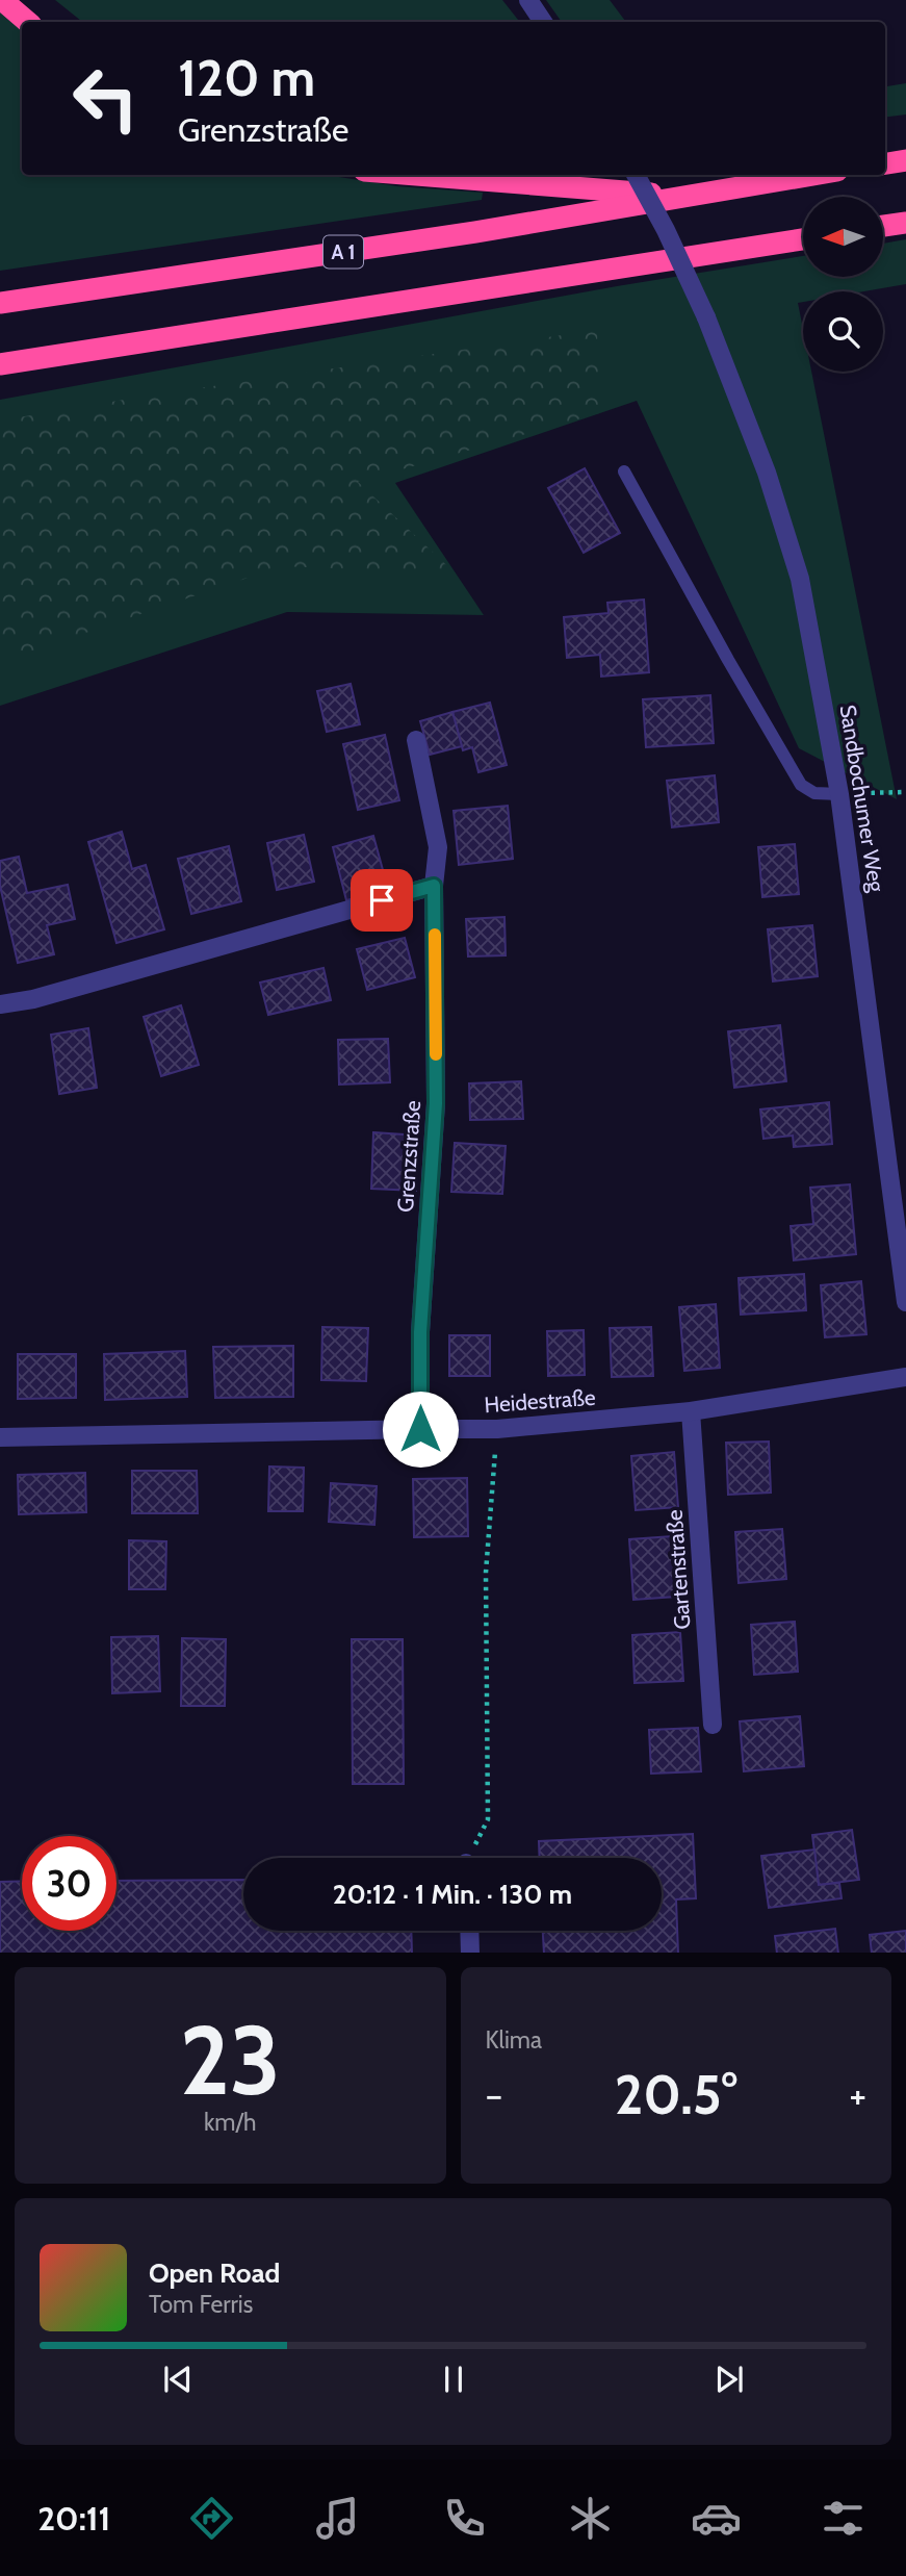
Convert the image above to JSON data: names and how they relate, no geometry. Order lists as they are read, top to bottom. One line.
{"streets":{"highway":["A 1"],"street":["Sandbochumer Weg","Grenzstraße","Heidestraße","Gartenstraße"]},"crossings":[["Grenzstraße","Heidestraße"],["Heidestraße","Gartenstraße"]],"north":"left","page":{"turn":["120 m","Grenzstraße"],"limit":"30","trip":"20:12 · 1 Min. · 130 m","tile":[["23","km/h"],"Klima"],"heat":["−","20.5°","+"],"song":["Open Road","Tom Ferris"],"tabs":"20:11"}}
